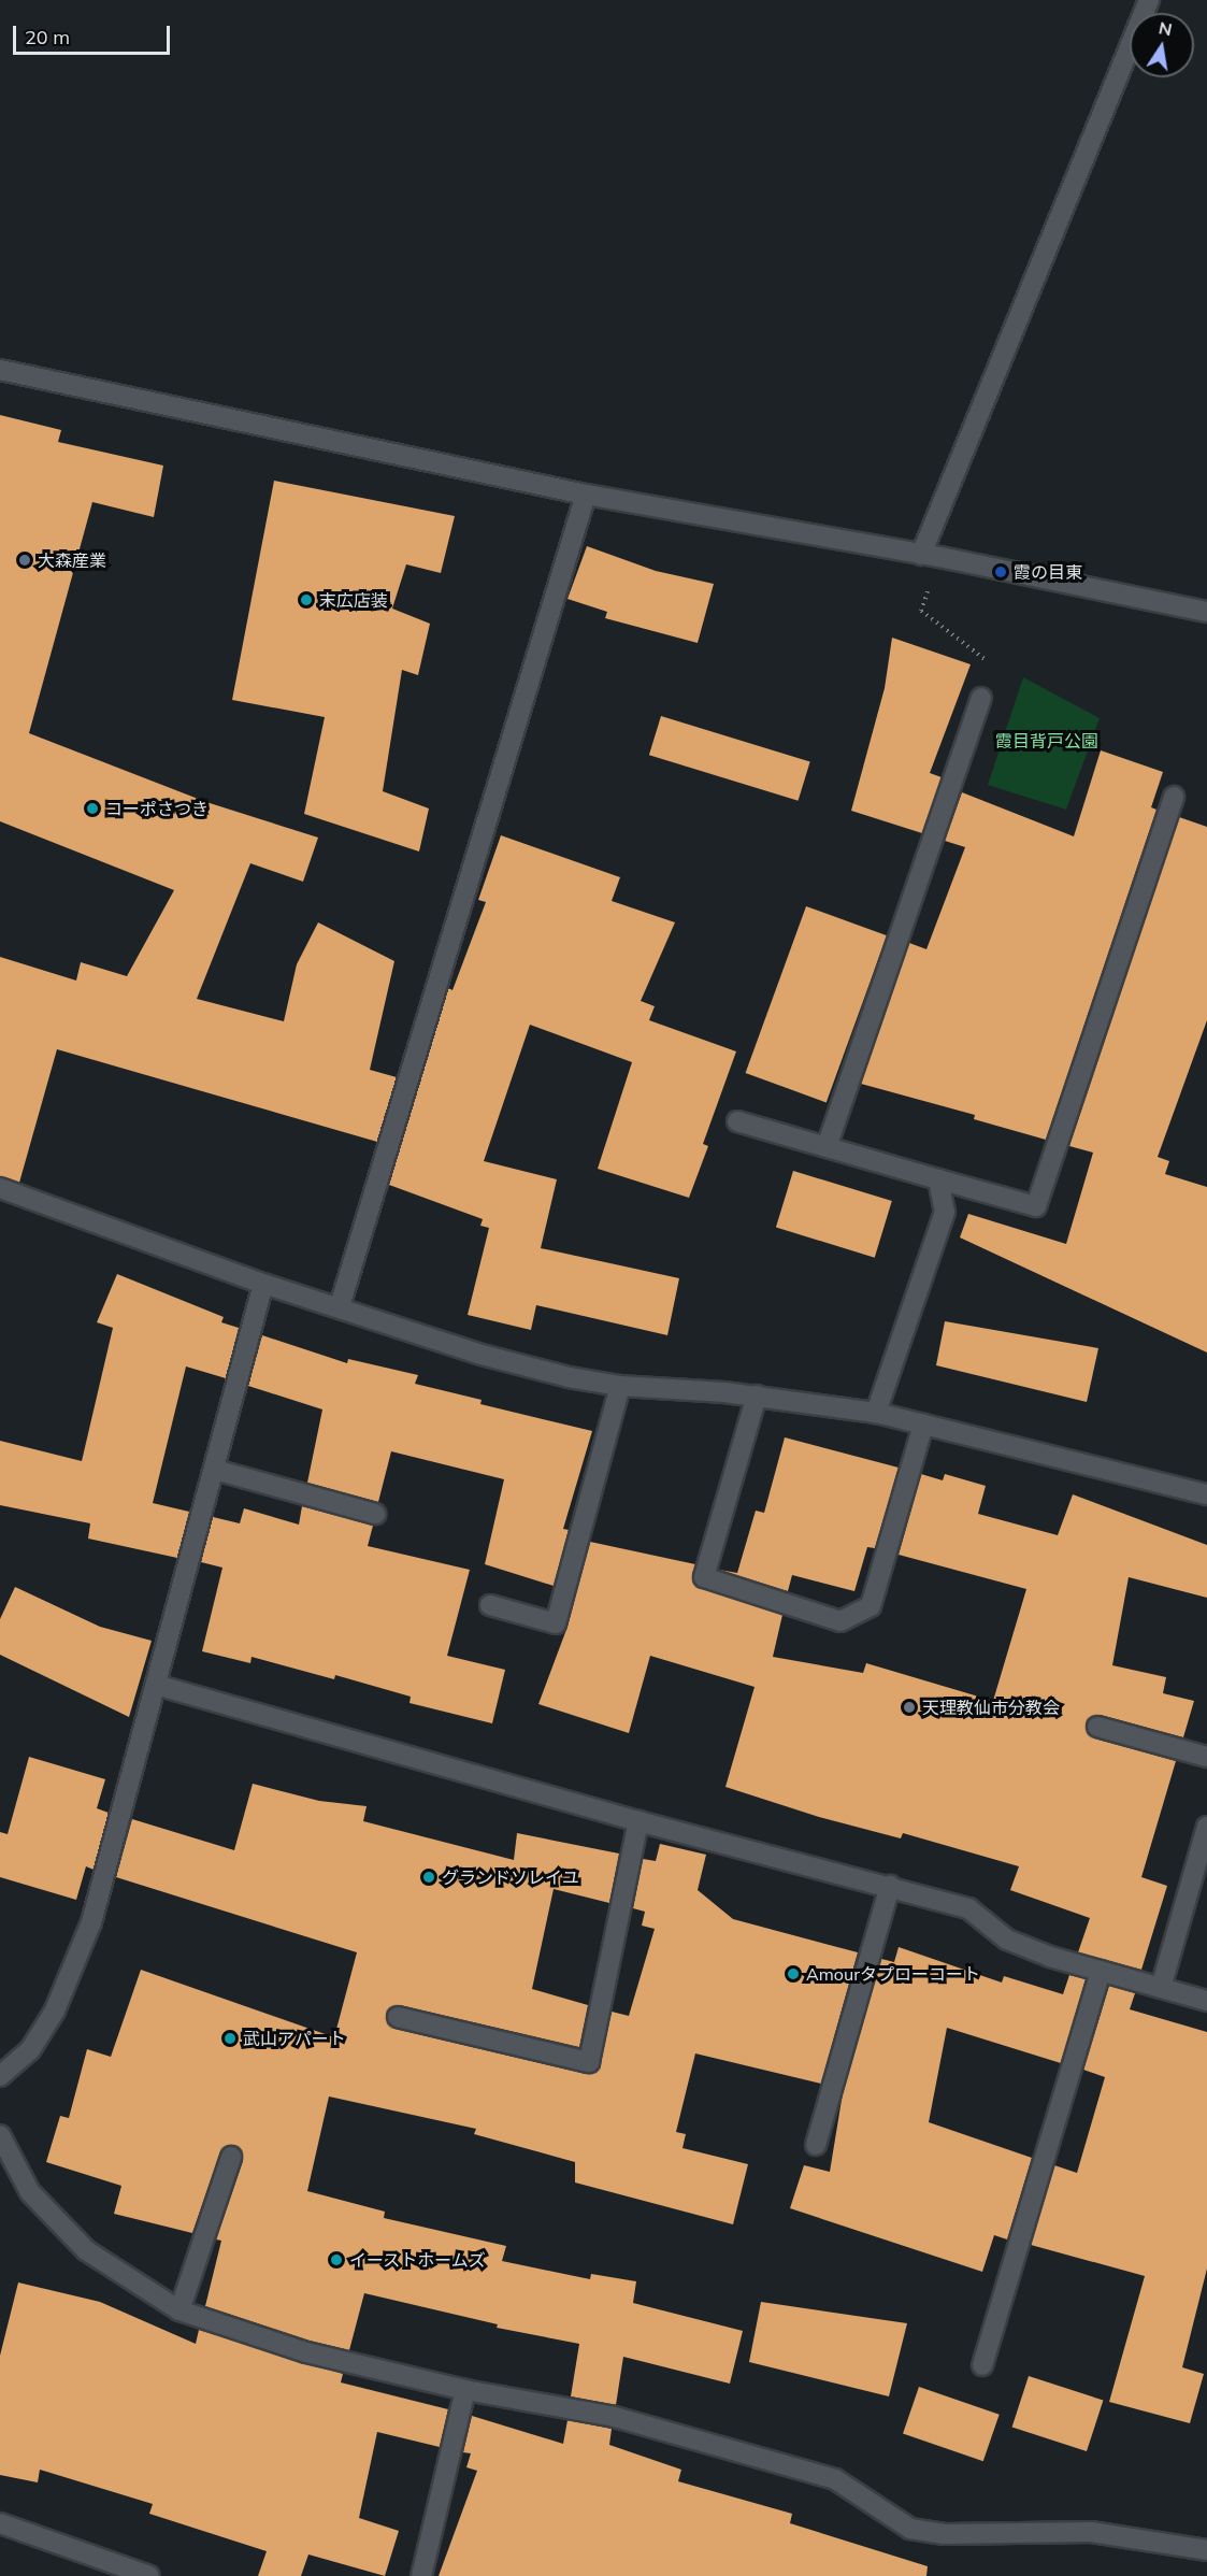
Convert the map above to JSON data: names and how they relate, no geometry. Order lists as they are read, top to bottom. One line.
{"parks":["霞目背戸公園"],"places":["大森産業","霞の目東","末広店装","コーポさつき","天理教仙市分教会","グランドソレイユ","Amourタプローコート","武山アパート","イーストホームズ"],"scale_bar":"20 m","north":"top"}
